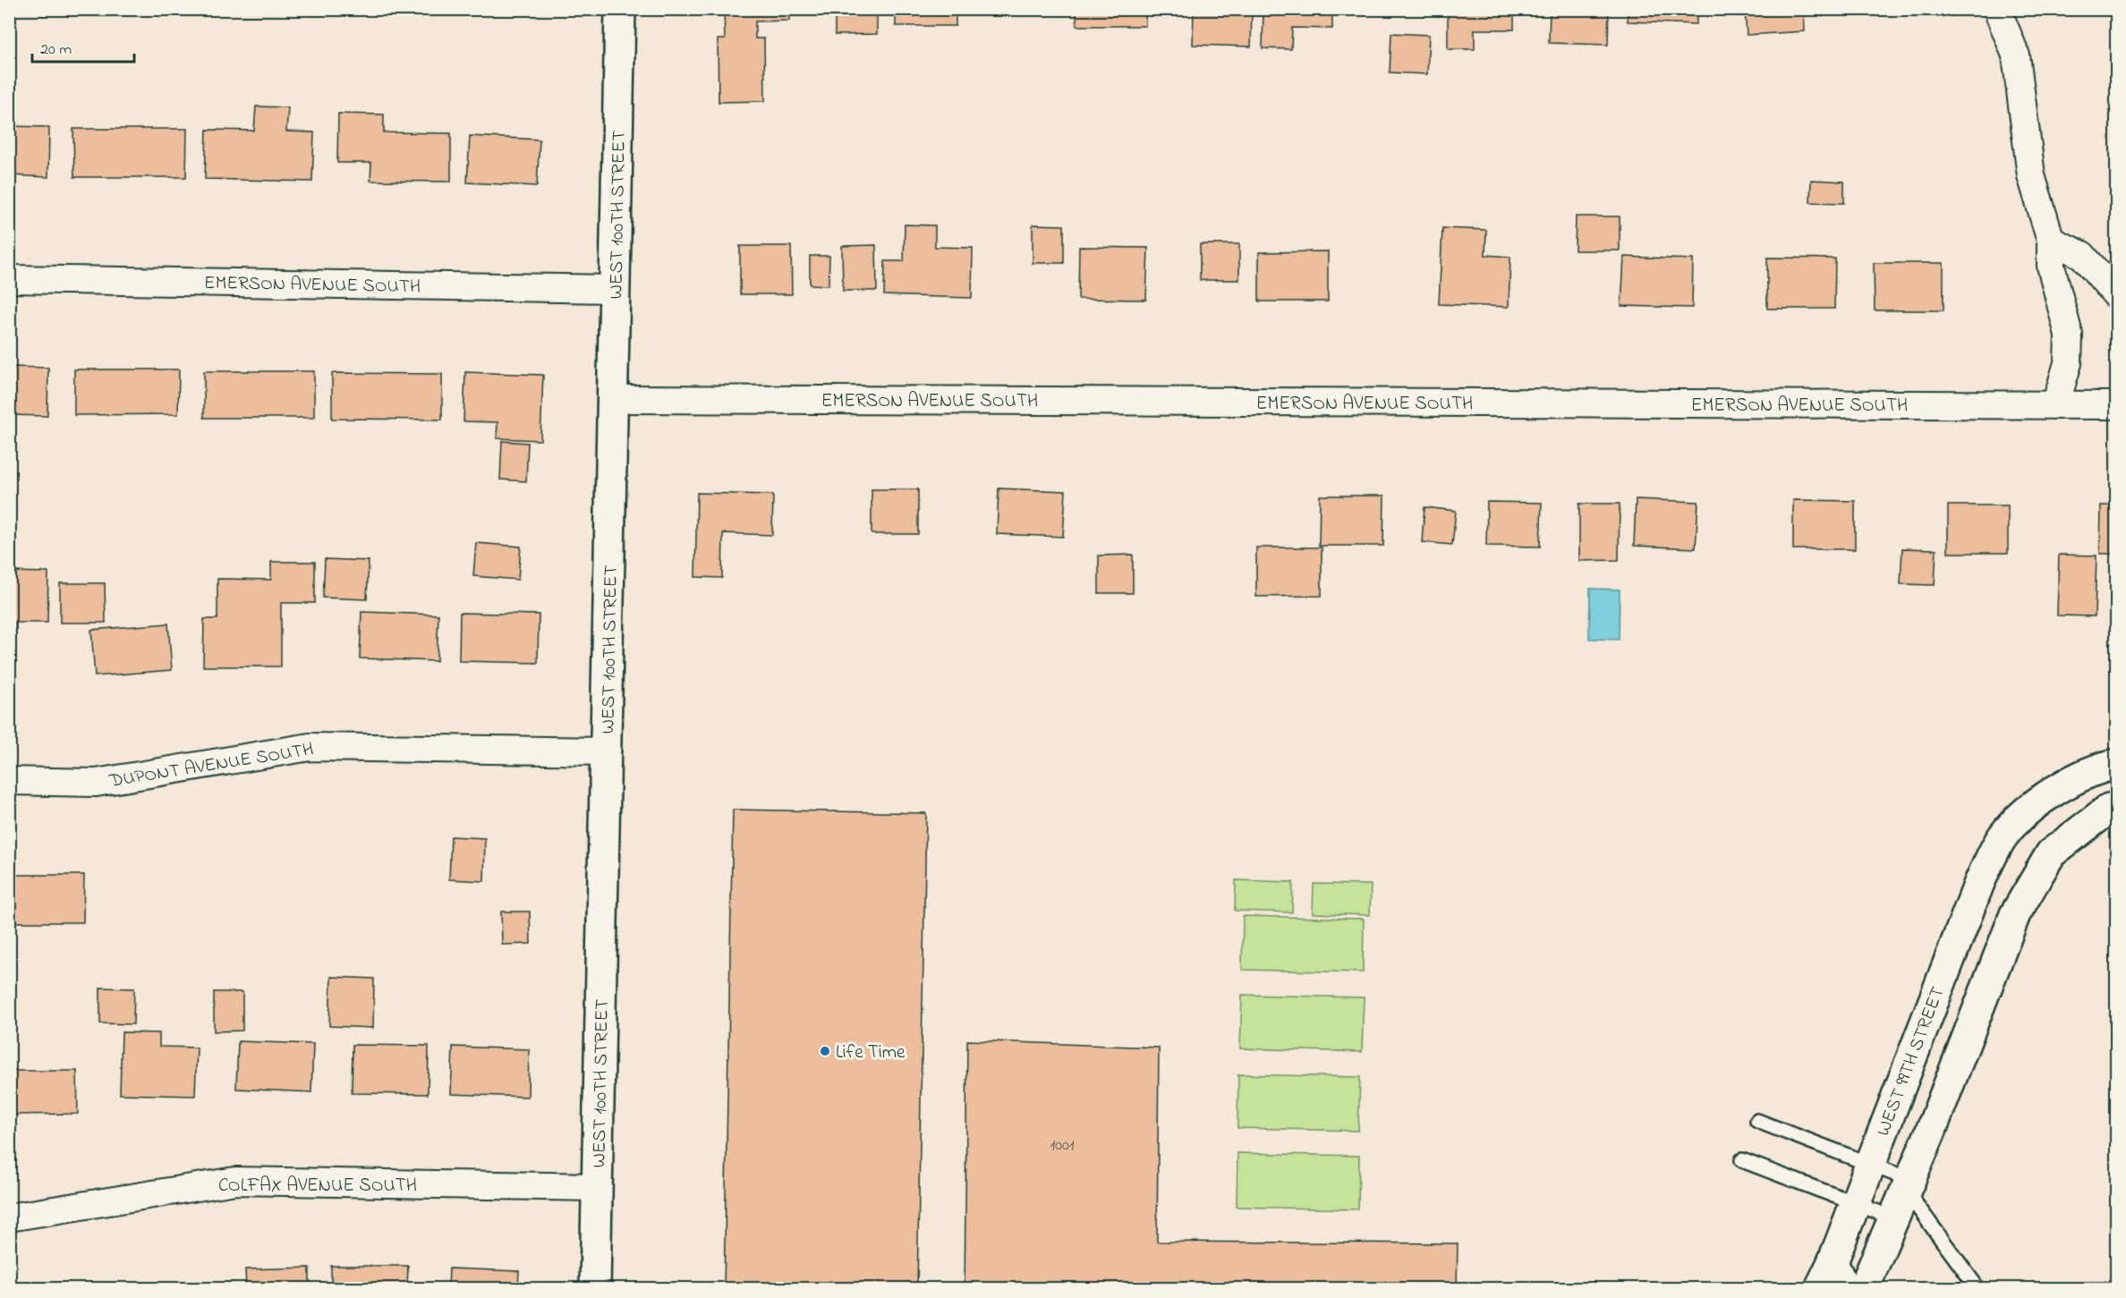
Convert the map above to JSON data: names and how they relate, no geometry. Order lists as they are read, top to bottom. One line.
{"streets":{"main road":["WEST 100TH STREET","WEST 99TH STREET"],"street":["EMERSON AVENUE SOUTH","DUPONT AVENUE SOUTH","COLFAX AVENUE SOUTH"]},"crossings":[["WEST 100TH STREET","EMERSON AVENUE SOUTH"],["WEST 100TH STREET","DUPONT AVENUE SOUTH"],["WEST 100TH STREET","COLFAX AVENUE SOUTH"]],"places":["Life Time"],"house_numbers":["1001"],"scale_bar":"20 m"}
